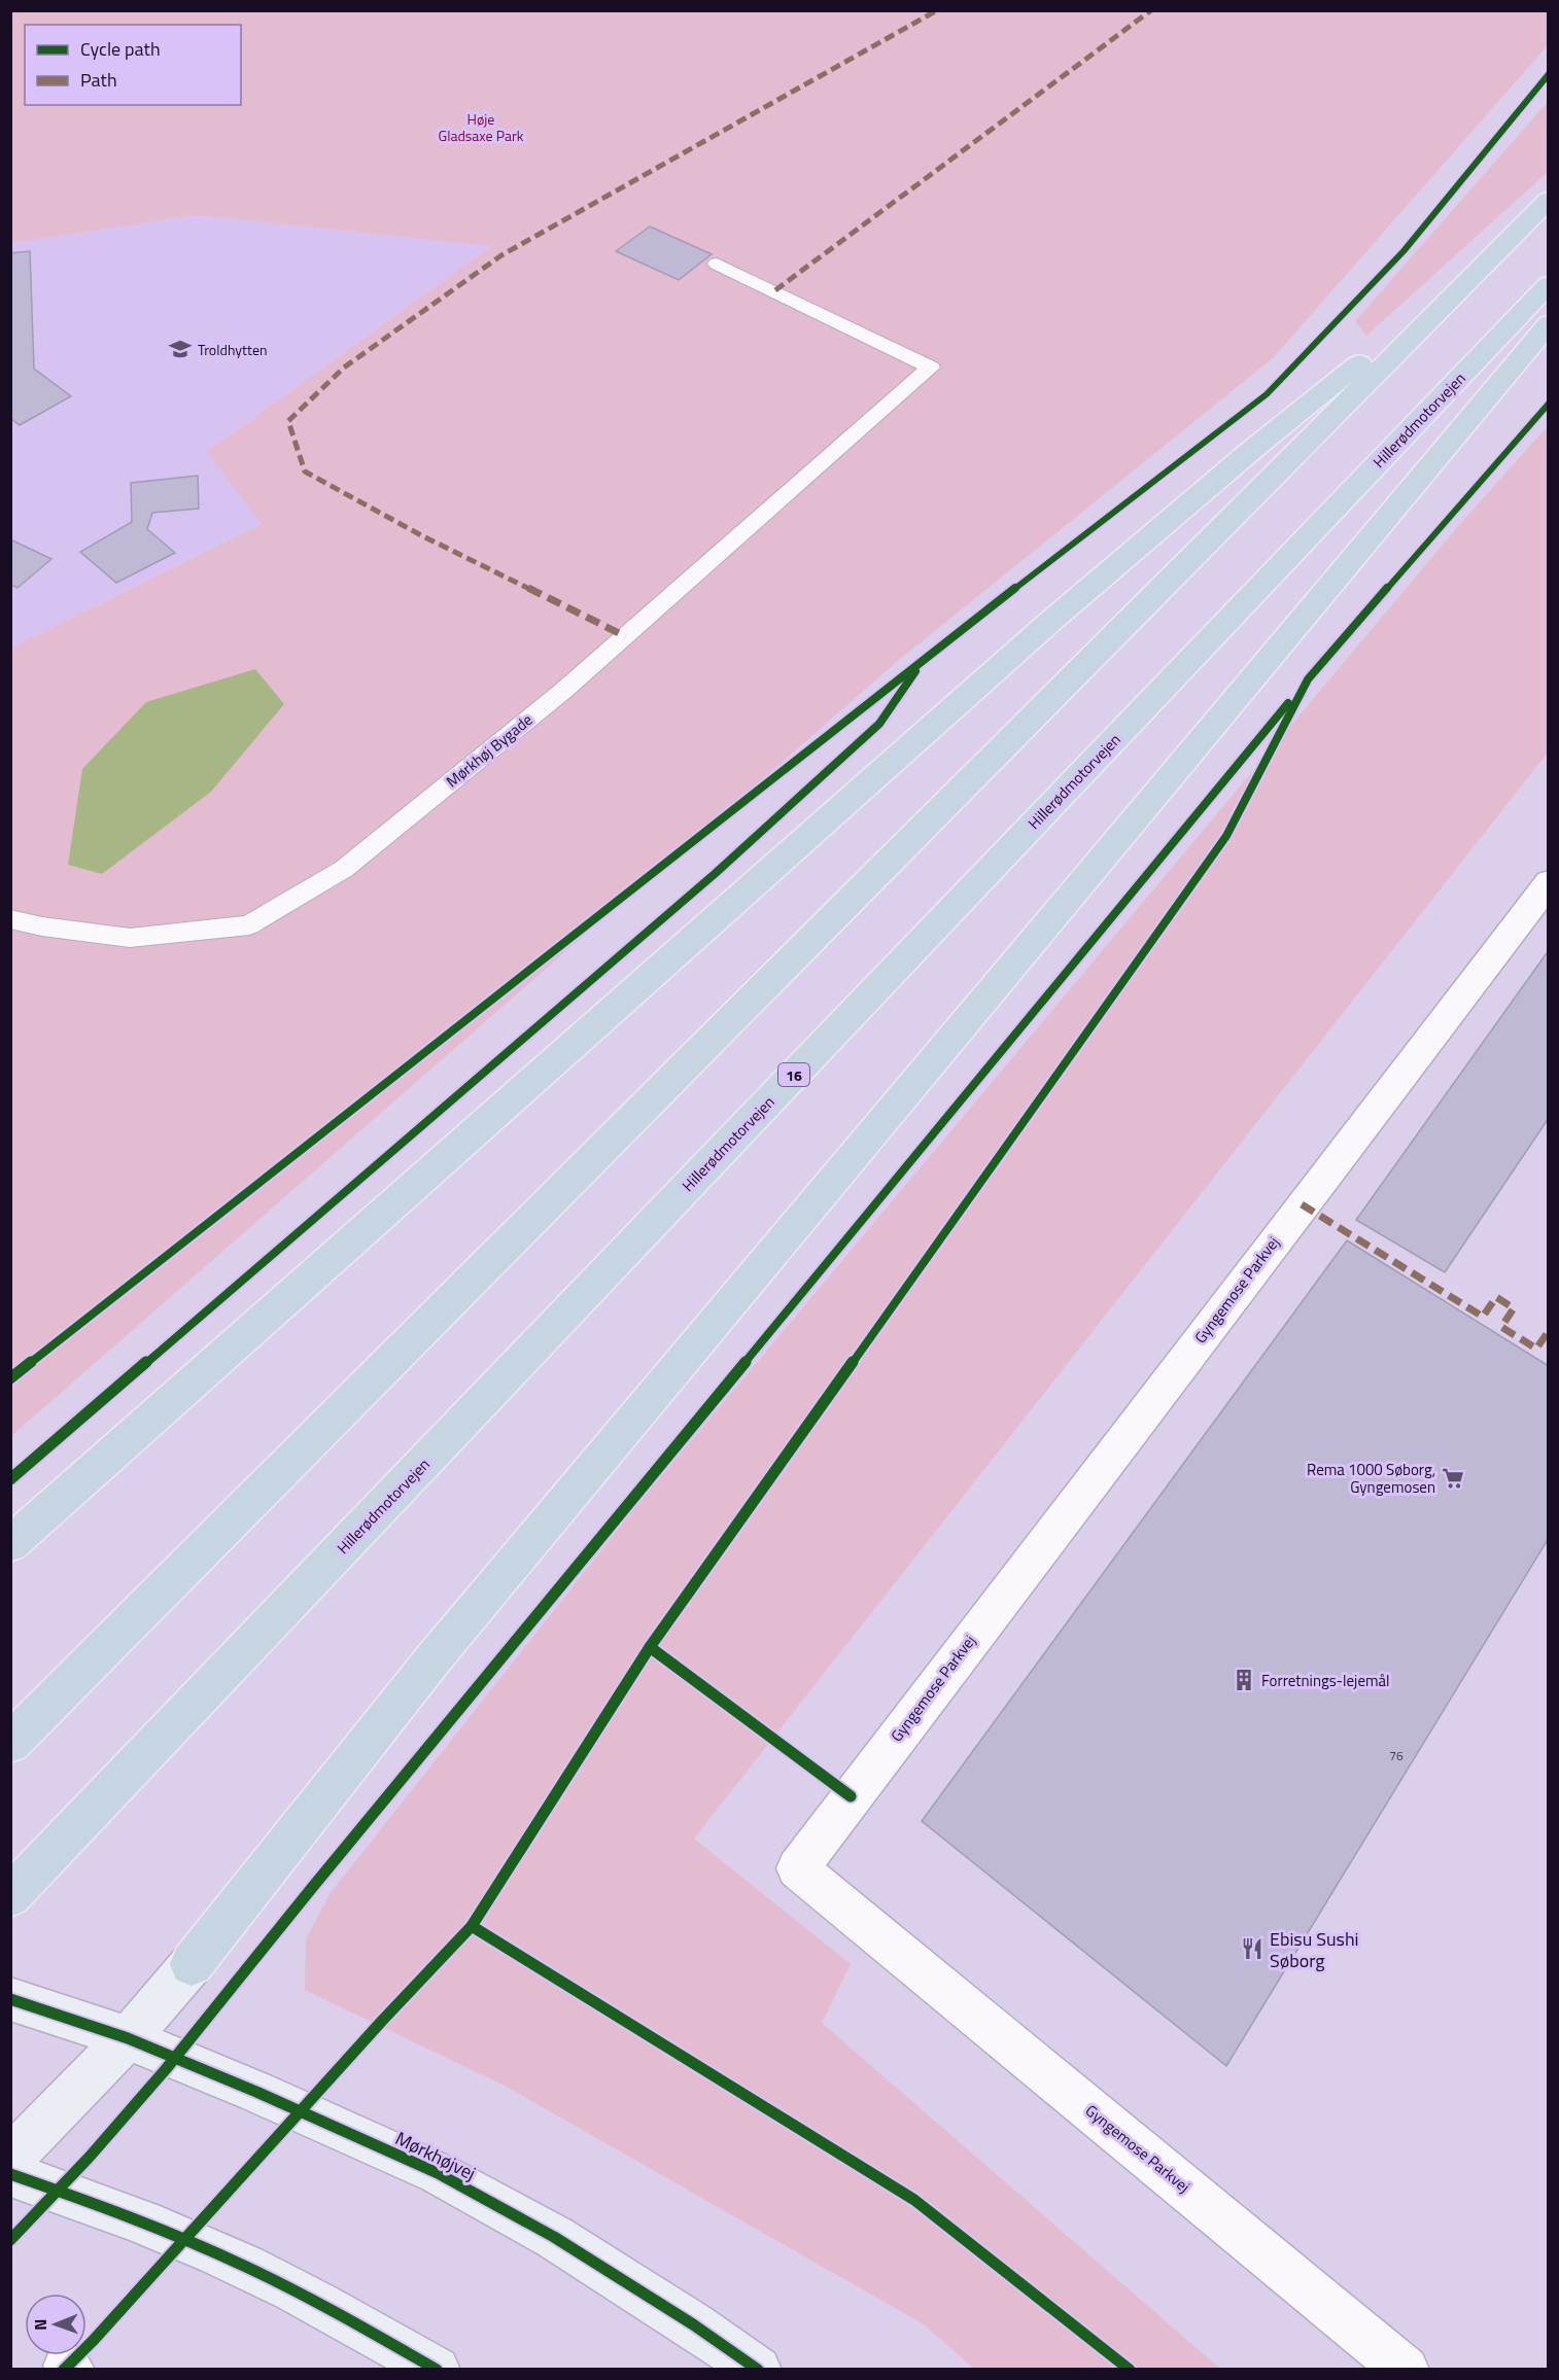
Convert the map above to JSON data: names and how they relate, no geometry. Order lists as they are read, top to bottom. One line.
{"streets":{"highway":["Hillerødmotorvejen","16"],"street":["Gyngemose Parkvej","Mørkhøjvej"],"lane":["Mørkhøj Bygade"]},"parks":["Høje Gladsaxe Park"],"places":{"school or university":["Troldhytten"],"supermarket":["Rema 1000 Søborg, Gyngemosen"],"building":["Forretnings-lejemål"],"restaurant":["Ebisu Sushi Søborg"]},"house_numbers":["76"],"legend":["Cycle path","Path"],"north":"left"}
